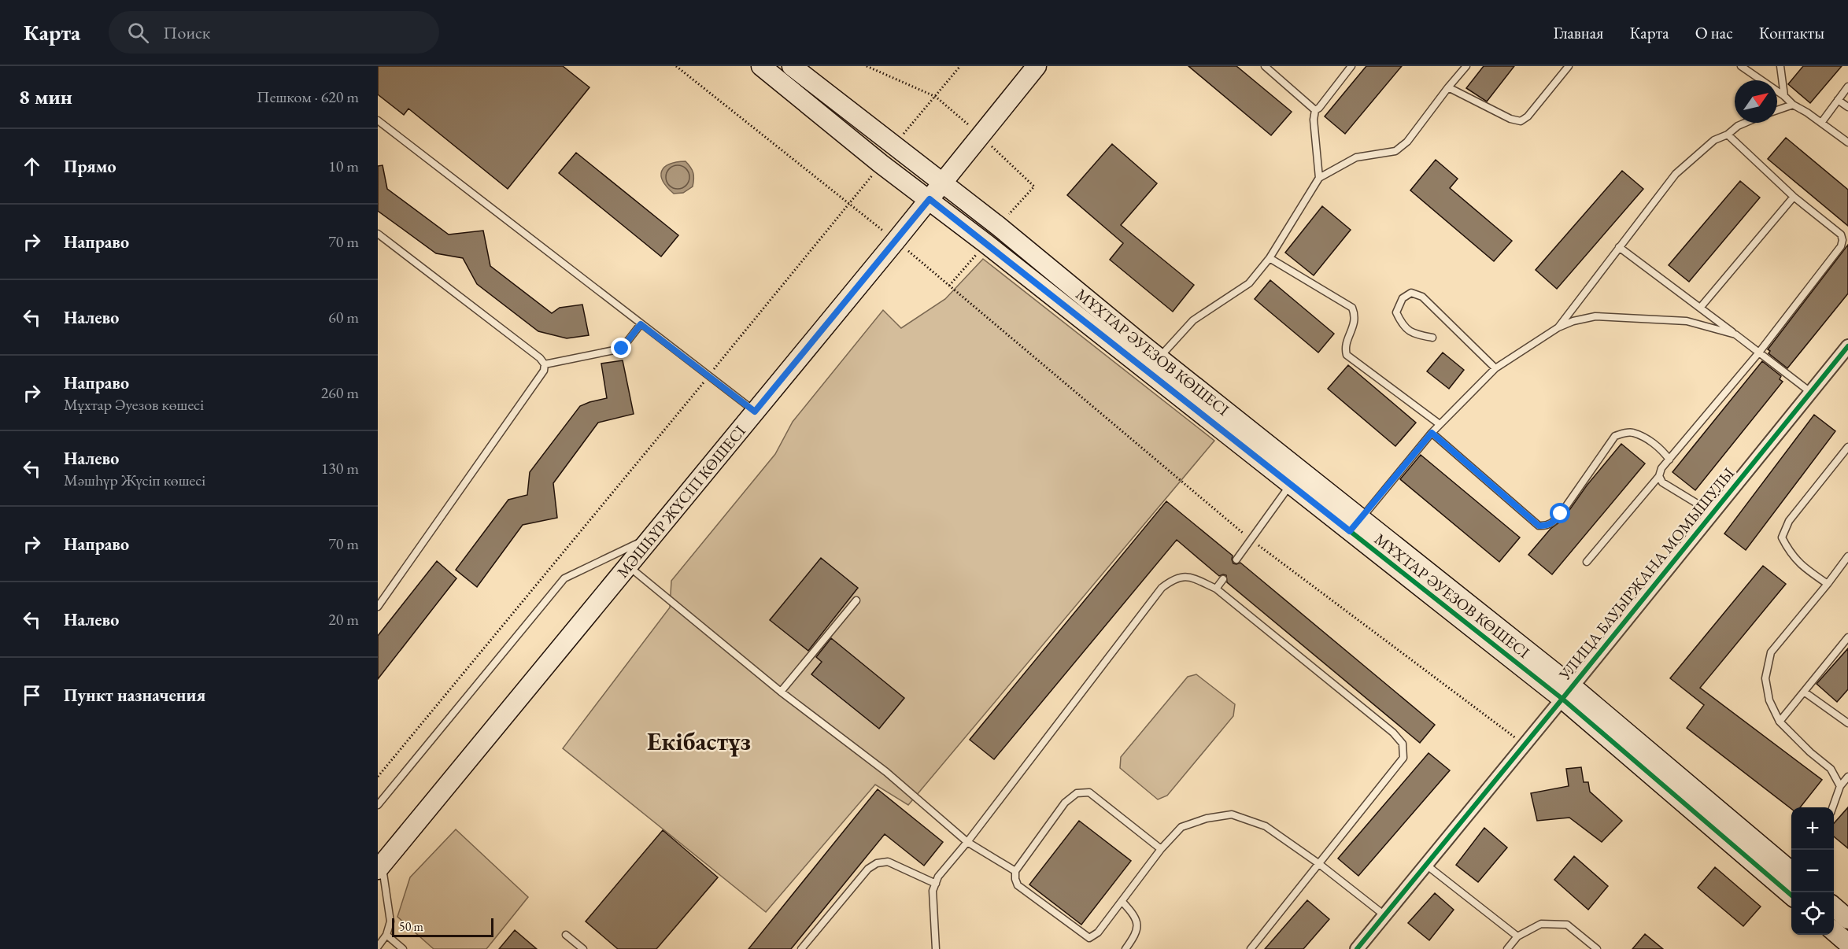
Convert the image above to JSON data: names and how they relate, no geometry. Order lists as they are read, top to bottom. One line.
{"streets":{"street":["МҰХТАР ӘУЕЗОВ КӨШЕСІ","МӘШҺҮР ЖҮСІП КӨШЕСІ","УЛИЦА БАУЫРЖАНА МОМЫШУЛЫ"]},"crossings":[["МҰХТАР ӘУЕЗОВ КӨШЕСІ","МӘШҺҮР ЖҮСІП КӨШЕСІ"],["МҰХТАР ӘУЕЗОВ КӨШЕСІ","УЛИЦА БАУЫРЖАНА МОМЫШУЛЫ"]],"districts":["Екібастұз"],"scale_bar":"50 m","north":"top right","page":{"header":"Карта","search":"Поиск","nav":["Главная","Карта","О нас","Контакты"],"heading":["8 мин","Пешком · 620 m"],"list":[["Прямо","10 m"],["Направо","70 m"],["Налево","60 m"],["Направо","Мұхтар Әуезов көшесі","260 m"],["Налево","Мәшһүр Жүсіп көшесі","130 m"],["Направо","70 m"],["Налево","20 m"],"Пункт назначения"],"map_buttons":["+","−"],"scale":"50 m"}}
